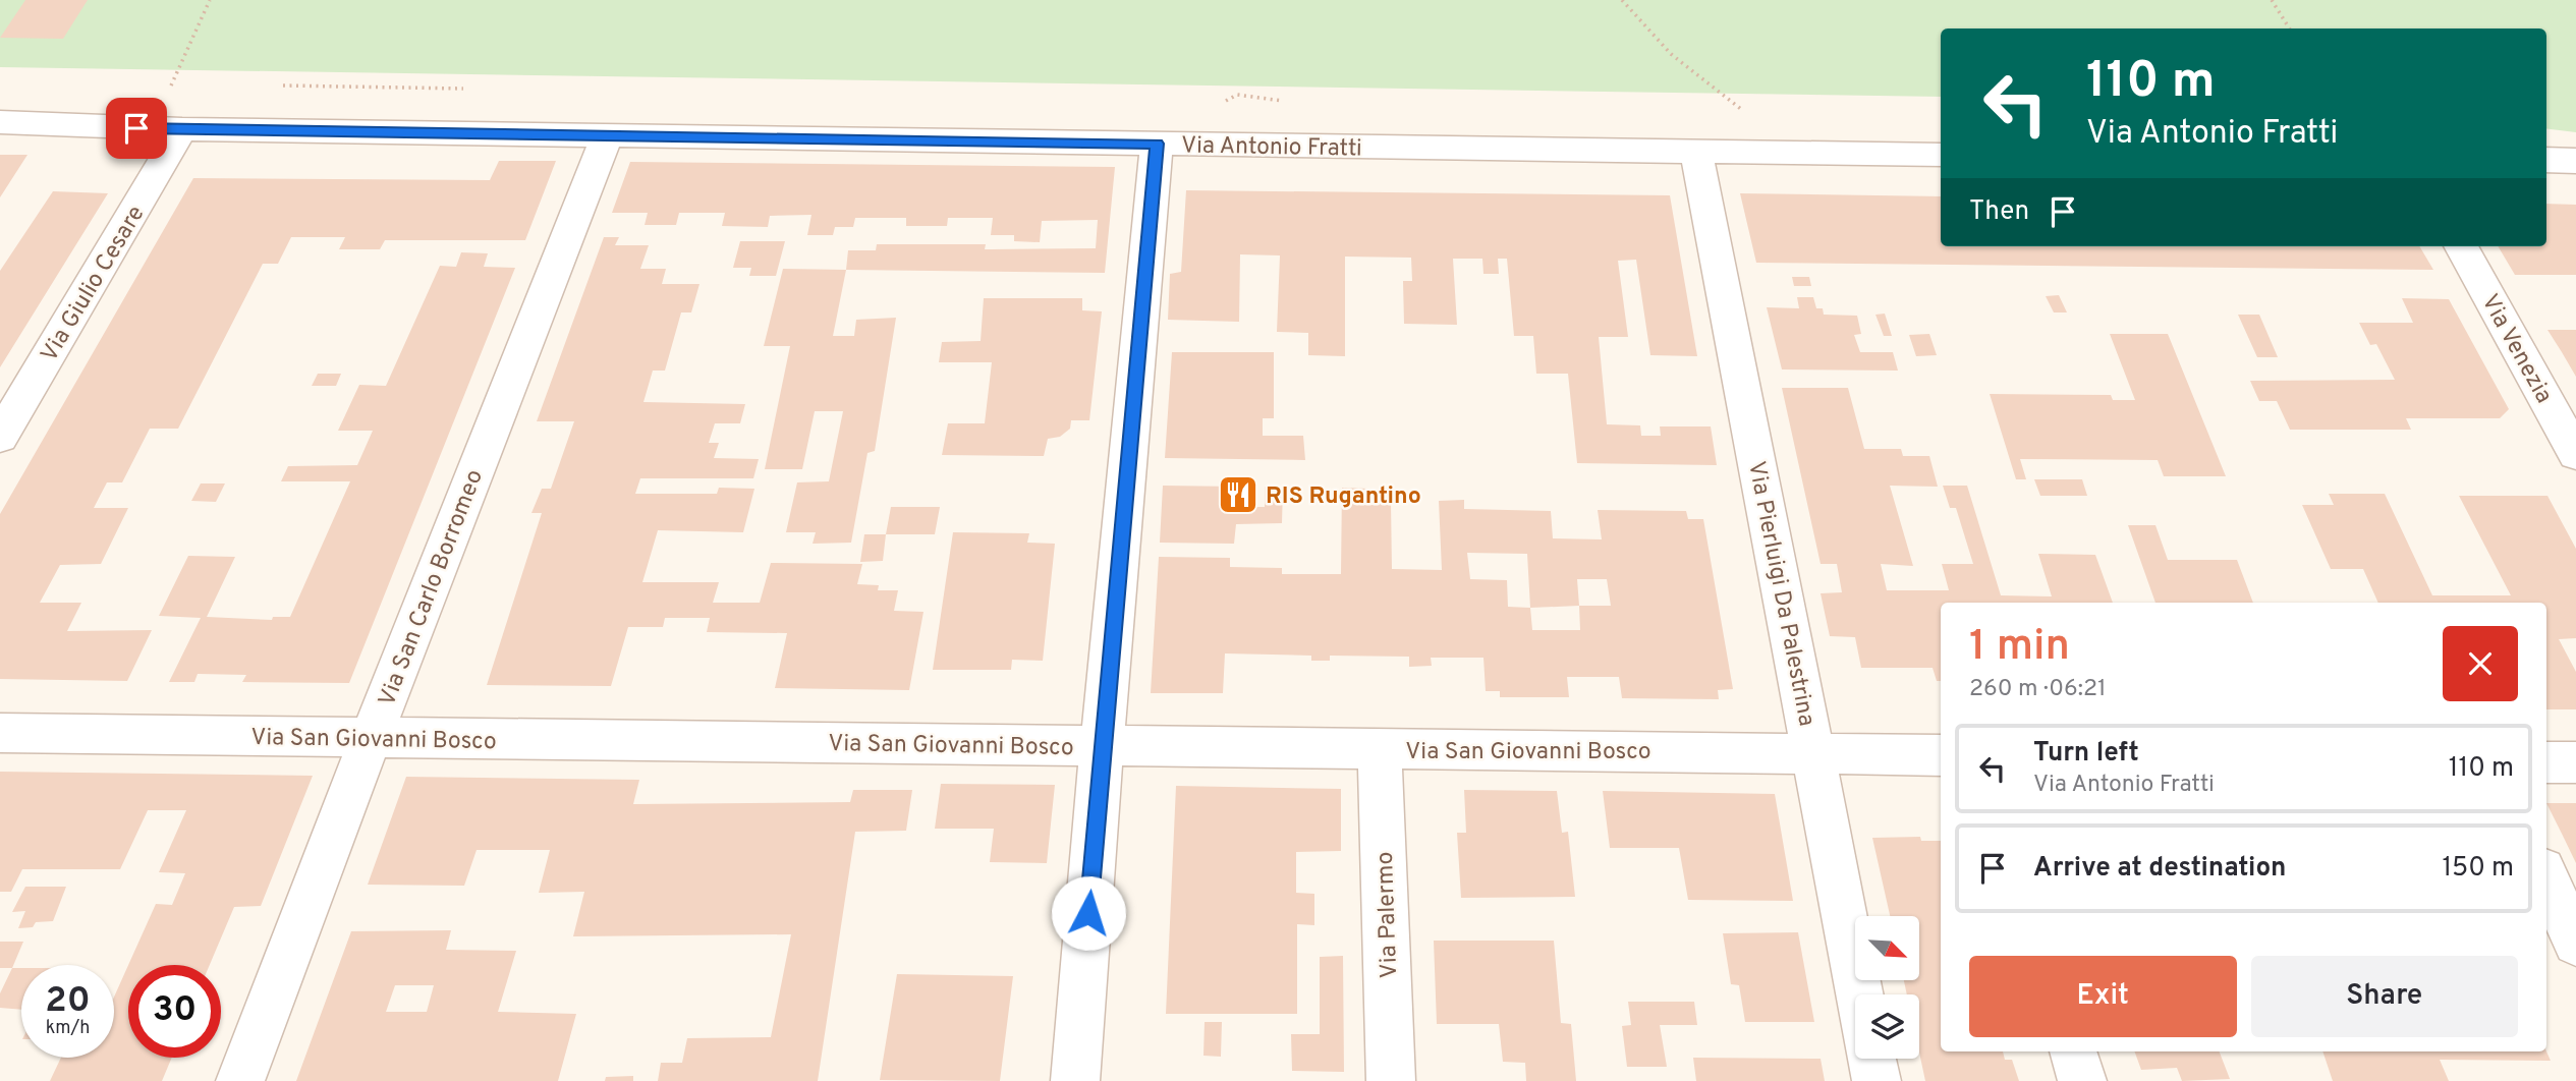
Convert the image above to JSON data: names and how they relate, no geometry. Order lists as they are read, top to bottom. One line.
{"streets":{"street":["Via Antonio Fratti","Via Giulio Cesare","Via Venezia","Via San Carlo Borromeo","Via Pierluigi Da Palestrina","Via San Giovanni Bosco","Via Palermo"]},"crossings":[["Via Antonio Fratti","Via Giulio Cesare"],["Via Antonio Fratti","Via San Carlo Borromeo"],["Via Antonio Fratti","Via Pierluigi Da Palestrina"],["Via San Carlo Borromeo","Via San Giovanni Bosco"],["Via Pierluigi Da Palestrina","Via San Giovanni Bosco"],["Via San Giovanni Bosco","Via Palermo"]],"places":{"restaurant":["RIS Rugantino"]},"north":"bottom right","page":{"turn":["110 m","Via Antonio Fratti"],"then":"Then","heading":["1 min","260 m · 06:21"],"list":[{"name":"Turn left","note":"Via Antonio Fratti","value":"110 m"},{"name":"Arrive at destination","value":"150 m"}],"buttons":["Exit","Share"],"speed":"20 km/h","limit":"30"}}
